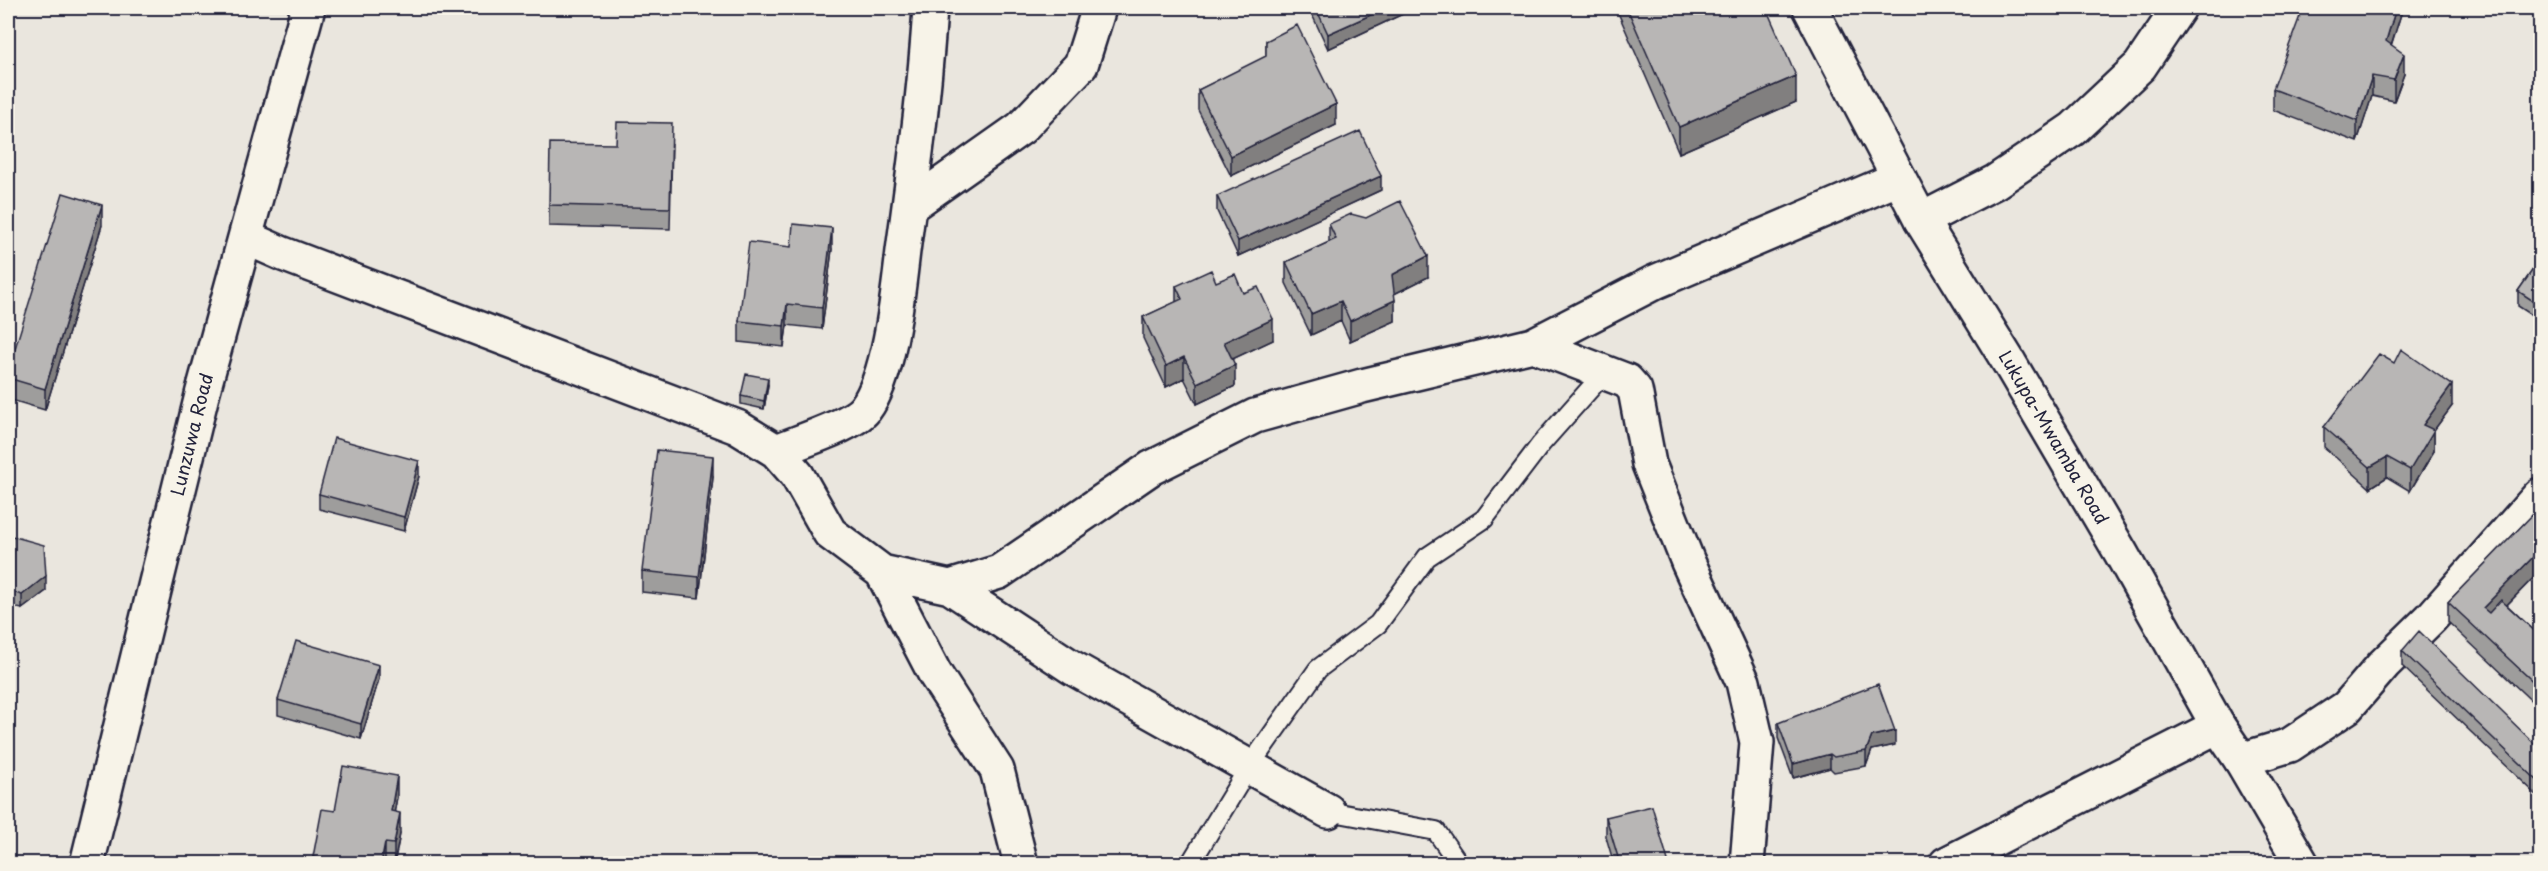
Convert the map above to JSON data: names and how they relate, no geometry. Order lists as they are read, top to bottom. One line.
{"streets":{"street":["Lunzuwa Road","Lukupa-Mwamba Road"]}}
